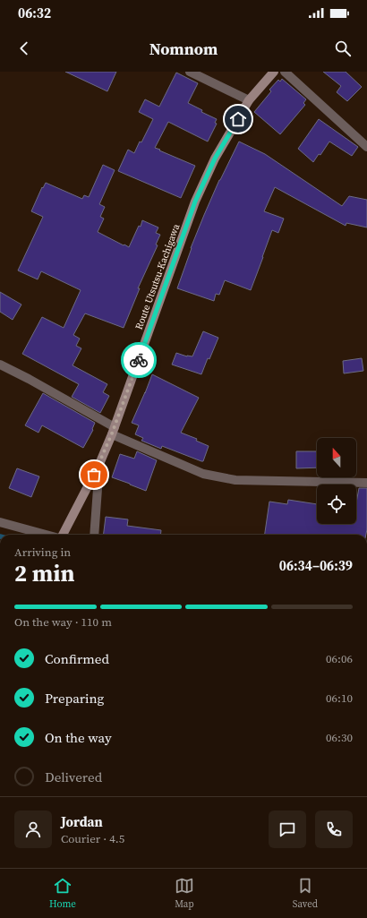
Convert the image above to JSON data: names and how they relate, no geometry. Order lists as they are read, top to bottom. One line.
{"streets":{"main road":["Route Utsutsu-Kachigawa"]},"north":"top","page":{"status":"06:32","header":"Nomnom","heading":["2 min","Arriving in","06:34–06:39"],"panel":["Jordan","Courier · 4.5"],"bar":"On the way · 110 m","list":[["Confirmed","06:06"],["Preparing","06:10"],["On the way","06:30"],"Delivered"],"tabs":["Home","Map","Saved"]}}
